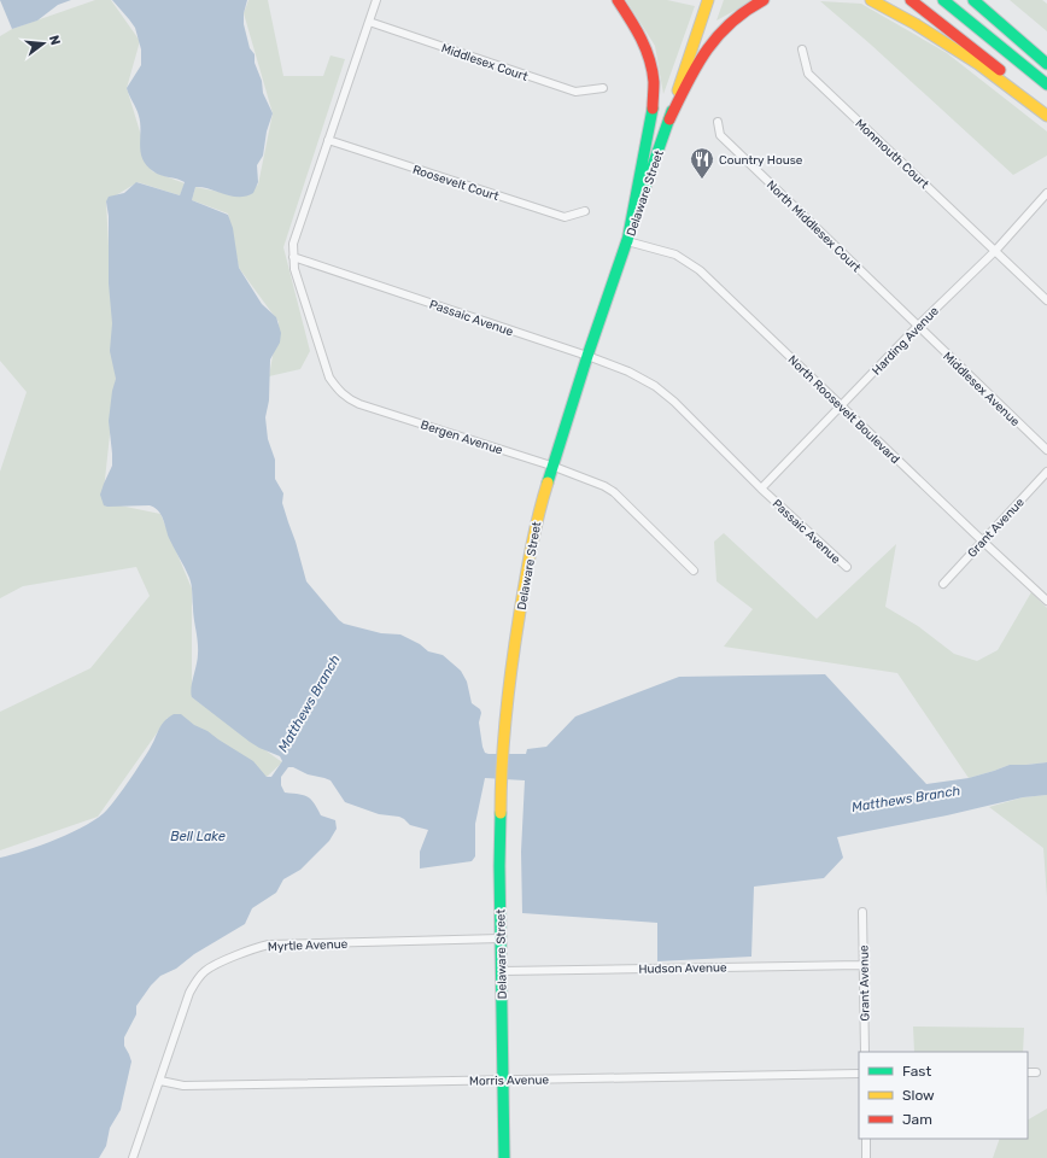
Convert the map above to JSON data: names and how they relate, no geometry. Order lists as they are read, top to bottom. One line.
{"streets":{"main road":["Delaware Street"],"street":["Middlesex Court","Monmouth Court","Roosevelt Court","North Middlesex Court","Passaic Avenue","Harding Avenue","Middlesex Avenue","North Roosevelt Boulevard","Bergen Avenue","Grant Avenue","Myrtle Avenue","Hudson Avenue","Morris Avenue"]},"crossings":[["Monmouth Court","Harding Avenue"],["Delaware Street","Passaic Avenue"],["Delaware Street","North Roosevelt Boulevard"],["Delaware Street","Bergen Avenue"],["Delaware Street","Myrtle Avenue"],["Delaware Street","Hudson Avenue"],["Delaware Street","Morris Avenue"],["North Middlesex Court","Harding Avenue"],["North Middlesex Court","Middlesex Avenue"],["Passaic Avenue","Harding Avenue"],["Passaic Avenue","Bergen Avenue"],["Harding Avenue","Middlesex Avenue"],["Harding Avenue","North Roosevelt Boulevard"],["North Roosevelt Boulevard","Grant Avenue"],["Grant Avenue","Hudson Avenue"],["Myrtle Avenue","Morris Avenue"]],"water":["Matthews Branch","Bell Lake"],"places":{"restaurant":["Country House"]},"legend":["Fast","Slow","Jam"],"north":"right"}
